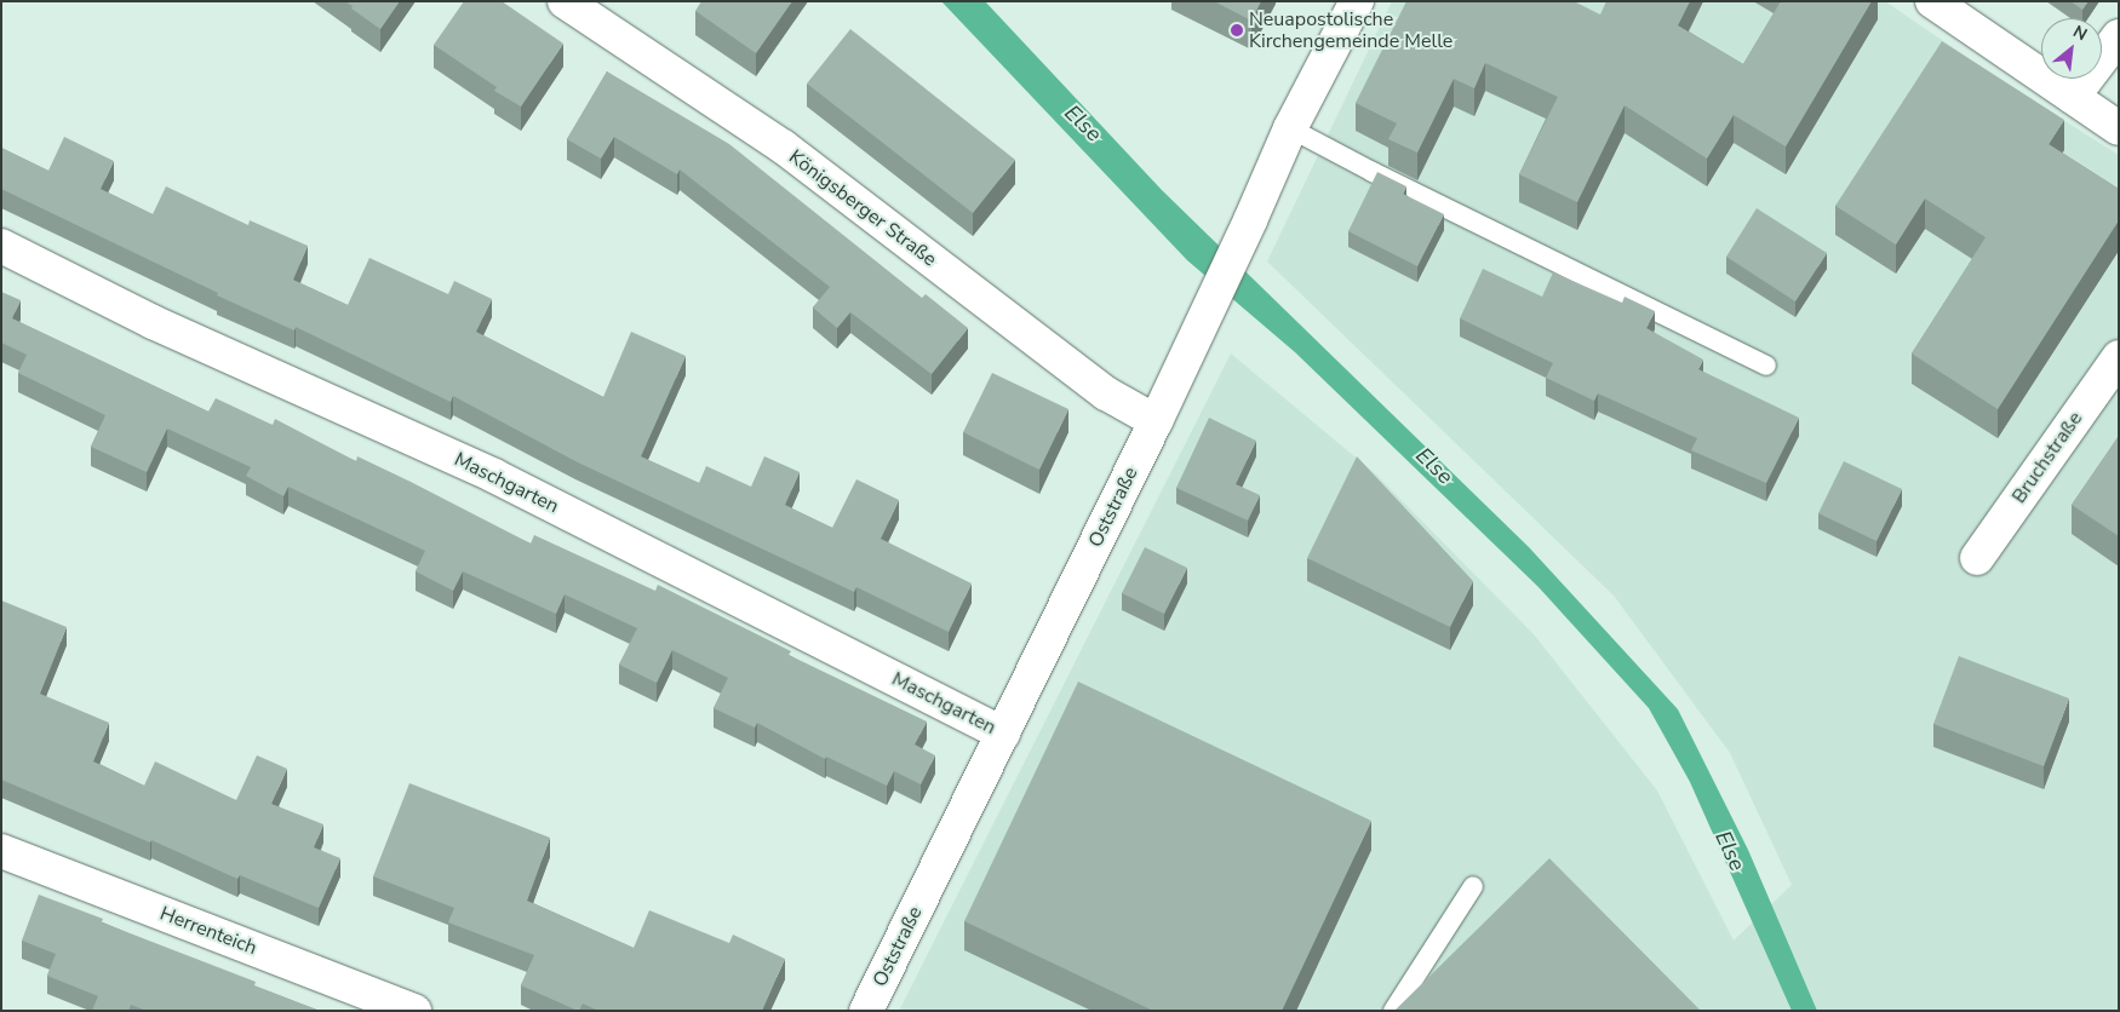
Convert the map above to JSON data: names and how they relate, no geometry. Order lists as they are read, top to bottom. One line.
{"streets":{"street":["Königsberger Straße","Bruchstraße","Maschgarten","Oststraße","Herrenteich"]},"crossings":[["Königsberger Straße","Oststraße"],["Maschgarten","Oststraße"]],"water":["Else"],"places":["Neuapostolische Kirchengemeinde Melle"],"north":"top right"}
